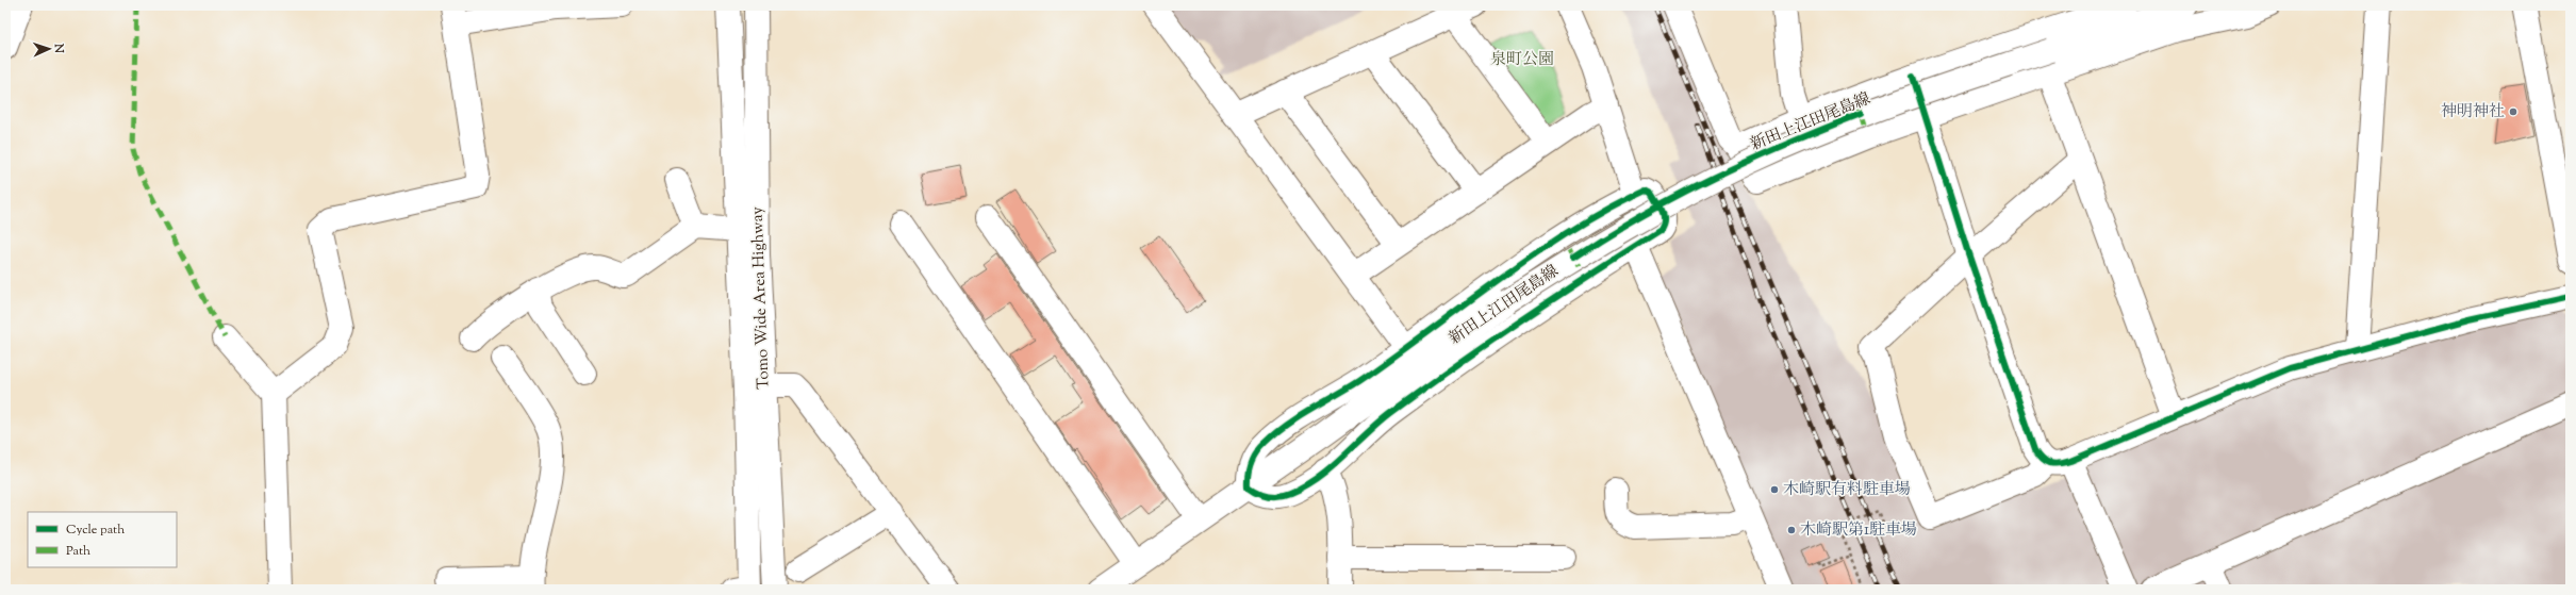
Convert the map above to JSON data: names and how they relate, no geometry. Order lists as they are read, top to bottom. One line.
{"streets":{"main road":["新田上江田尾島線","Tomo Wide Area Highway"]},"parks":["泉町公園"],"places":["神明神社","木崎駅有料駐車場","木崎駅第1駐車場"],"legend":["Cycle path","Path"],"north":"right"}
